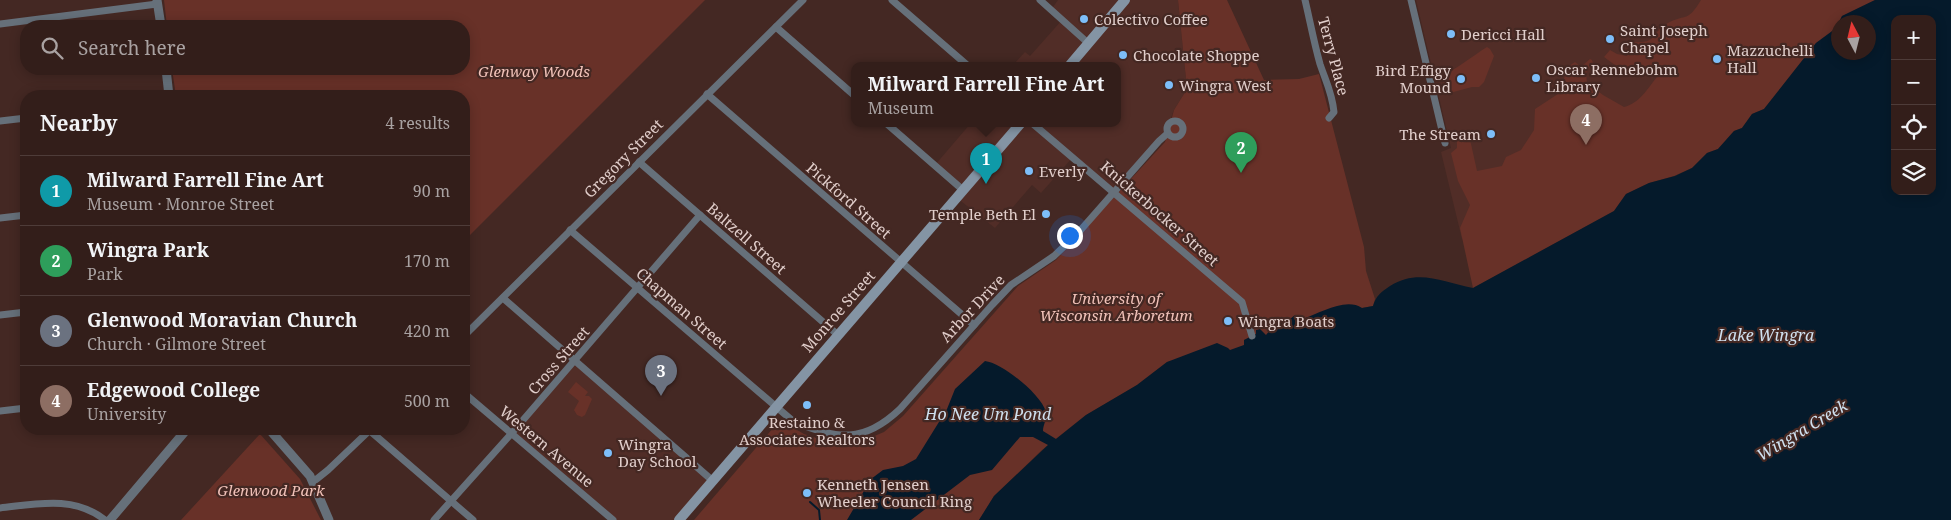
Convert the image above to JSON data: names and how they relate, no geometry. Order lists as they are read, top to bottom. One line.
{"streets":{"main road":["Monroe Street"],"street":["Terry Place","Gregory Street","Pickford Street","Knickerbocker Street","Baltzell Street","Chapman Street","Arbor Drive","Cross Street","Western Avenue"]},"crossings":[["Gregory Street","Pickford Street"],["Gregory Street","Baltzell Street"],["Gregory Street","Chapman Street"],["Pickford Street","Arbor Drive"],["Pickford Street","Monroe Street"],["Knickerbocker Street","Arbor Drive"],["Baltzell Street","Monroe Street"],["Baltzell Street","Cross Street"],["Chapman Street","Arbor Drive"],["Chapman Street","Monroe Street"],["Chapman Street","Cross Street"],["Arbor Drive","Monroe Street"],["Cross Street","Western Avenue"]],"water":["Lake Wingra","Ho Nee Um Pond","Wingra Creek"],"parks":["Glenway Woods","University of Wisconsin Arboretum","Glenwood Park"],"places":["Colectivo Coffee","Dericci Hall","Saint Joseph Chapel","Chocolate Shoppe","Mazzuchelli Hall","Oscar Rennebohm Library","Bird Effigy Mound","Wingra West","The Stream","Everly","Temple Beth El","Wingra Boats","Restaino & Associates Realtors","Wingra Day School","Kenneth Jensen Wheeler Council Ring"],"north":"top","page":{"map_buttons":["+","−"],"search":"Search here","popup":["Milward Farrell Fine Art","Museum"],"heading":["Nearby","4 results"],"pins":["4","2","1","3"],"list":[{"mark":"1","name":"Milward Farrell Fine Art","note":"Museum · Monroe Street","value":"90 m"},{"mark":"2","name":"Wingra Park","note":"Park","value":"170 m"},{"mark":"3","name":"Glenwood Moravian Church","note":"Church · Gilmore Street","value":"420 m"},{"mark":"4","name":"Edgewood College","note":"University","value":"500 m"}]}}
